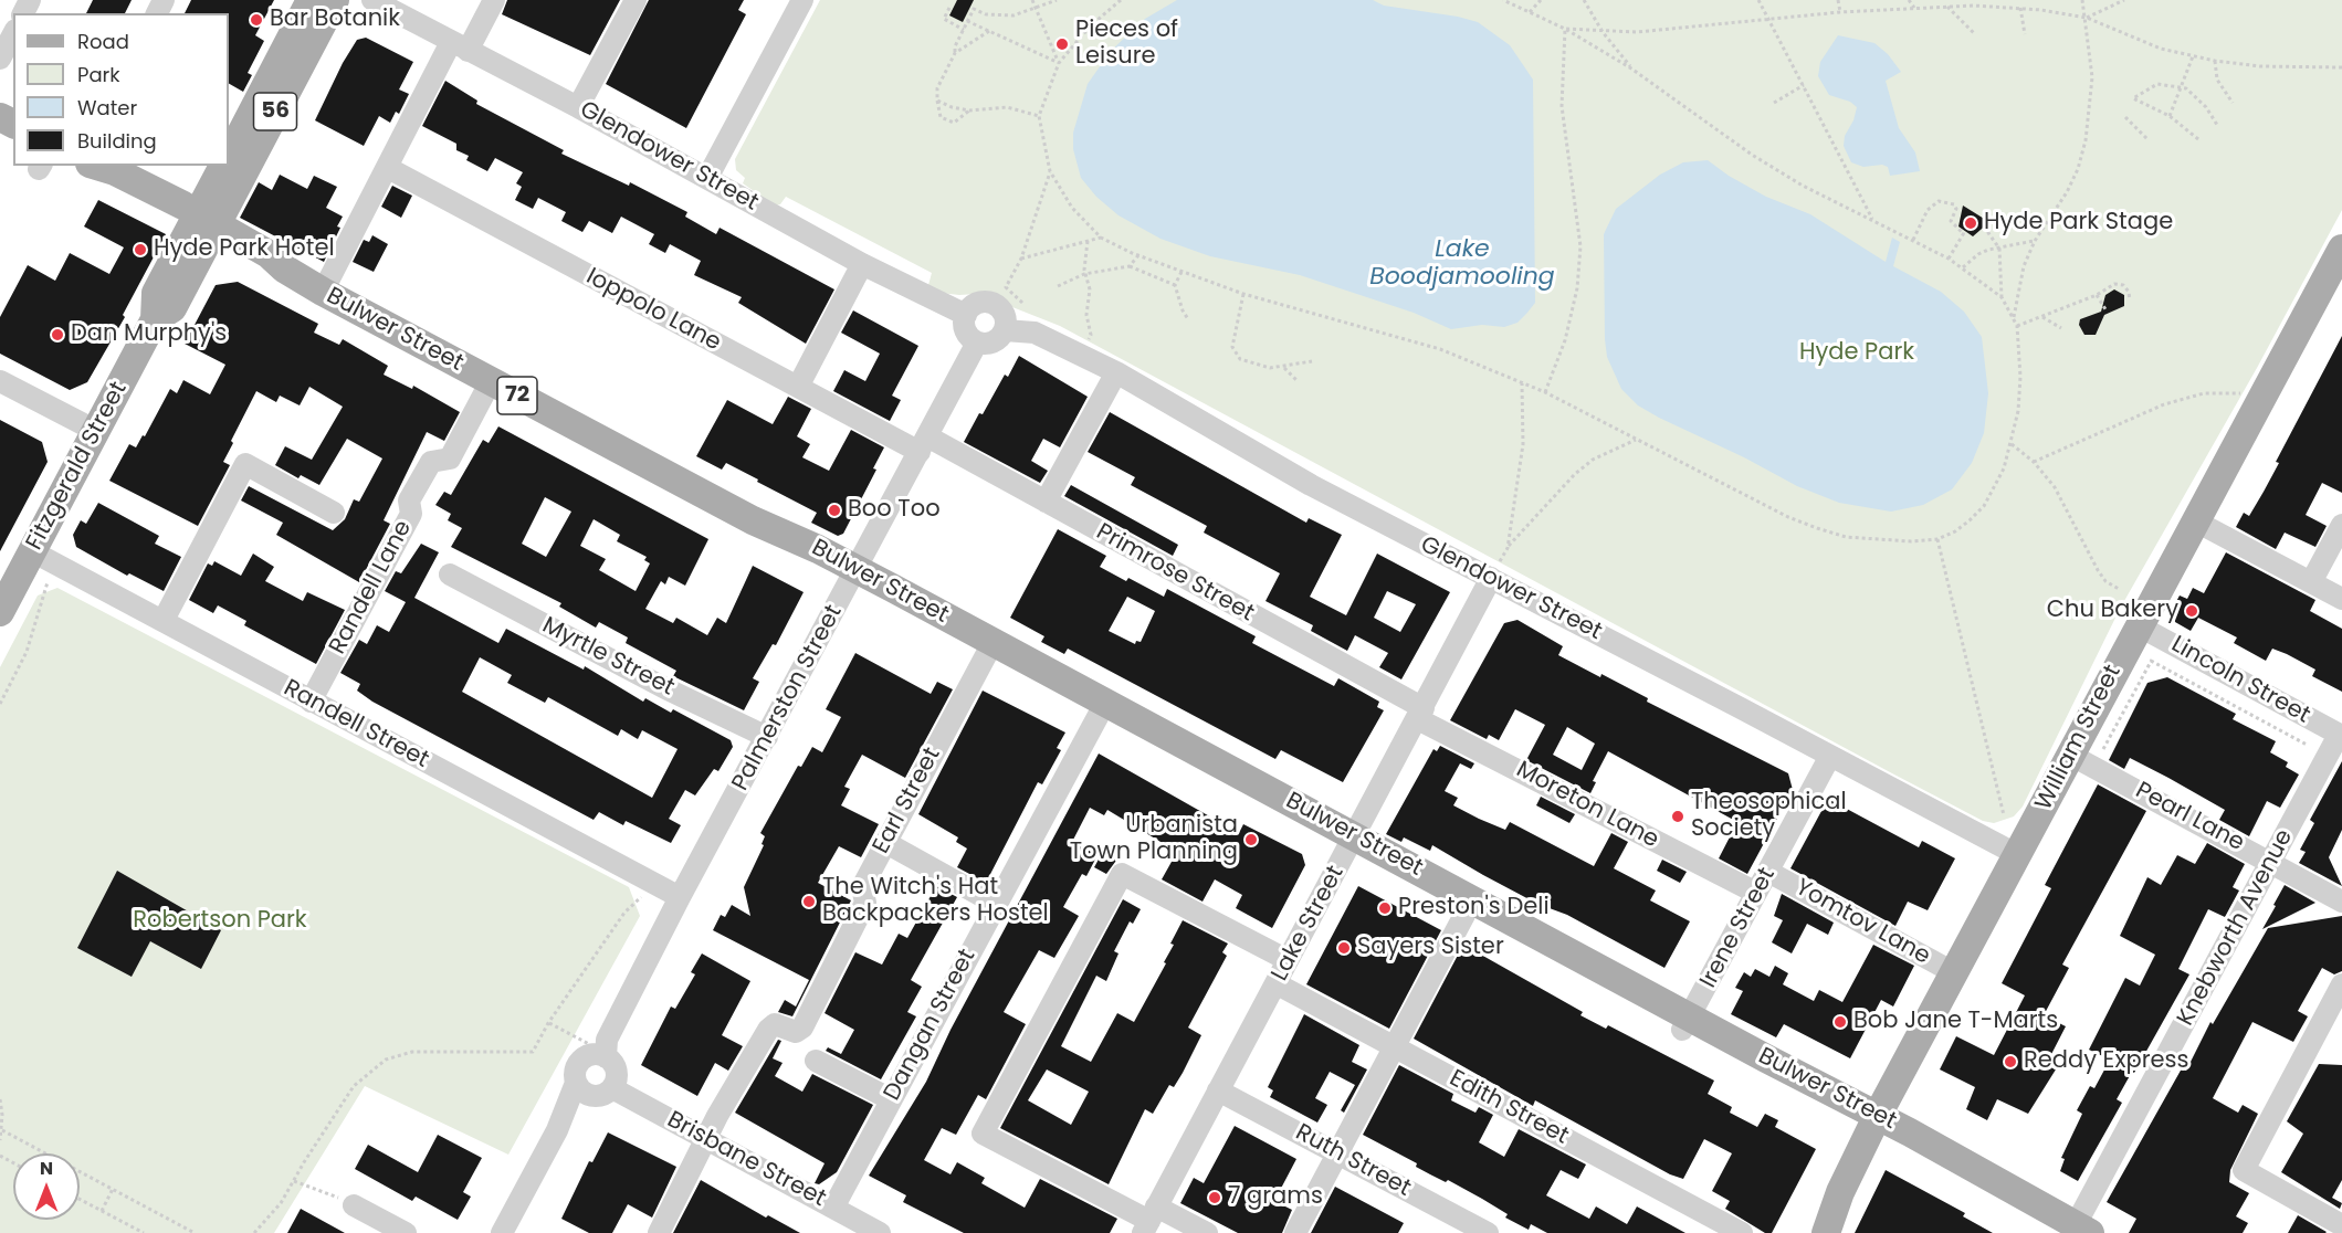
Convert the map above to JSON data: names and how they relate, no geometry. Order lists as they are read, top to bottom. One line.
{"streets":{"main road":["56","Bulwer Street","72","Fitzgerald Street","William Street"],"street":["Glendower Street","Ioppolo Lane","Primrose Street","Randell Lane","Myrtle Street","Lincoln Street","Palmerston Street","Randell Street","Earl Street","Moreton Lane","Pearl Lane","Yomtov Lane","Lake Street","Irene Street","Knebworth Avenue","Dangan Street","Edith Street","Brisbane Street","Ruth Street"]},"crossings":[["Glendower Street","Palmerston Street"],["Glendower Street","William Street"],["Glendower Street","Lake Street"],["Glendower Street","Irene Street"],["Ioppolo Lane","Primrose Street"],["Ioppolo Lane","Palmerston Street"],["Bulwer Street","Fitzgerald Street"],["Bulwer Street","Randell Lane"],["Bulwer Street","Palmerston Street"],["Bulwer Street","William Street"],["Bulwer Street","Earl Street"],["Bulwer Street","Lake Street"],["Bulwer Street","Irene Street"],["Bulwer Street","Knebworth Avenue"],["Bulwer Street","Dangan Street"],["Fitzgerald Street","Randell Street"],["Primrose Street","Palmerston Street"],["Primrose Street","Moreton Lane"],["Primrose Street","Lake Street"],["Randell Lane","Randell Street"],["Myrtle Street","Palmerston Street"],["Lincoln Street","William Street"],["Lincoln Street","Knebworth Avenue"],["Palmerston Street","Randell Street"],["Palmerston Street","Brisbane Street"],["William Street","Pearl Lane"],["William Street","Yomtov Lane"],["Earl Street","Brisbane Street"],["Moreton Lane","Lake Street"],["Moreton Lane","Irene Street"],["Pearl Lane","Knebworth Avenue"],["Yomtov Lane","Irene Street"],["Lake Street","Edith Street"],["Lake Street","Ruth Street"],["Dangan Street","Brisbane Street"]],"water":["Lake Boodjamooling"],"parks":["Hyde Park","Robertson Park"],"places":["Bar Botanik","Pieces of Leisure","Hyde Park Stage","Hyde Park Hotel","Dan Murphy's","Boo Too","Chu Bakery","Theosophical Society","Urbanista Town Planning","The Witch's Hat Backpackers Hostel","Preston's Deli","Sayers Sister","Bob Jane T-Marts","Reddy Express","7 grams"],"legend":["Road","Park","Water","Building"],"north":"top"}
